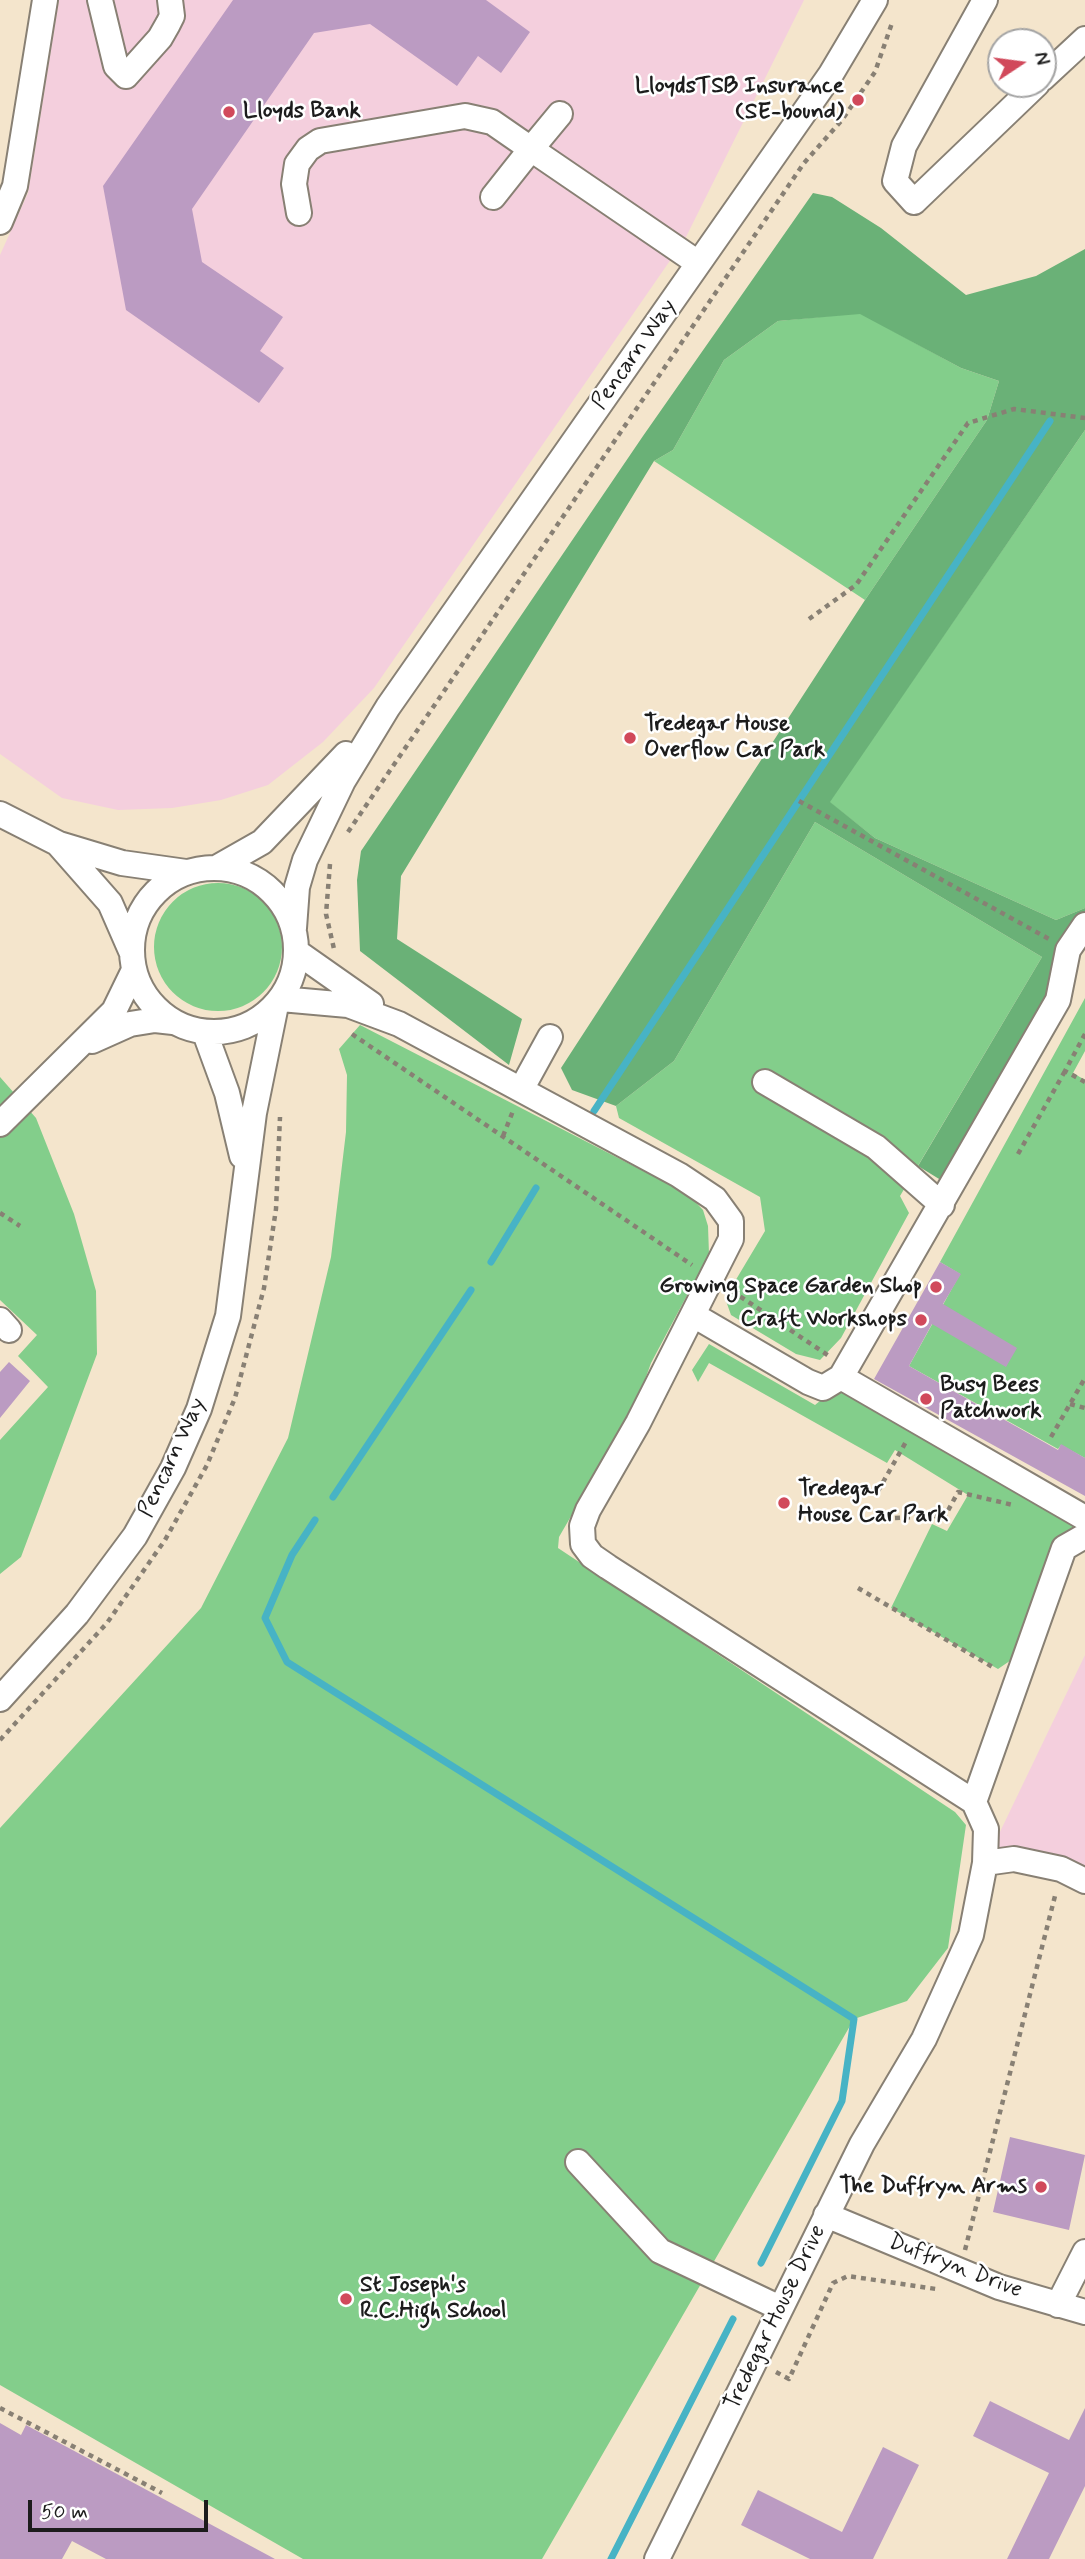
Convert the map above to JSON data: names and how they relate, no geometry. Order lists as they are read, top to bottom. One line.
{"streets":{"street":["Pencarn Way","Duffryn Drive","Tredegar House Drive"]},"crossings":[["Duffryn Drive","Tredegar House Drive"]],"places":["LloydsTSB Insurance (SE-bound)","Lloyds Bank","Tredegar House Overflow Car Park","Growing Space Garden Shop","Craft Workshops","Busy Bees Patchwork","Tredegar House Car Park","The Duffryn Arms","St Joseph's R.C.High School"],"scale_bar":"50 m","north":"right"}
